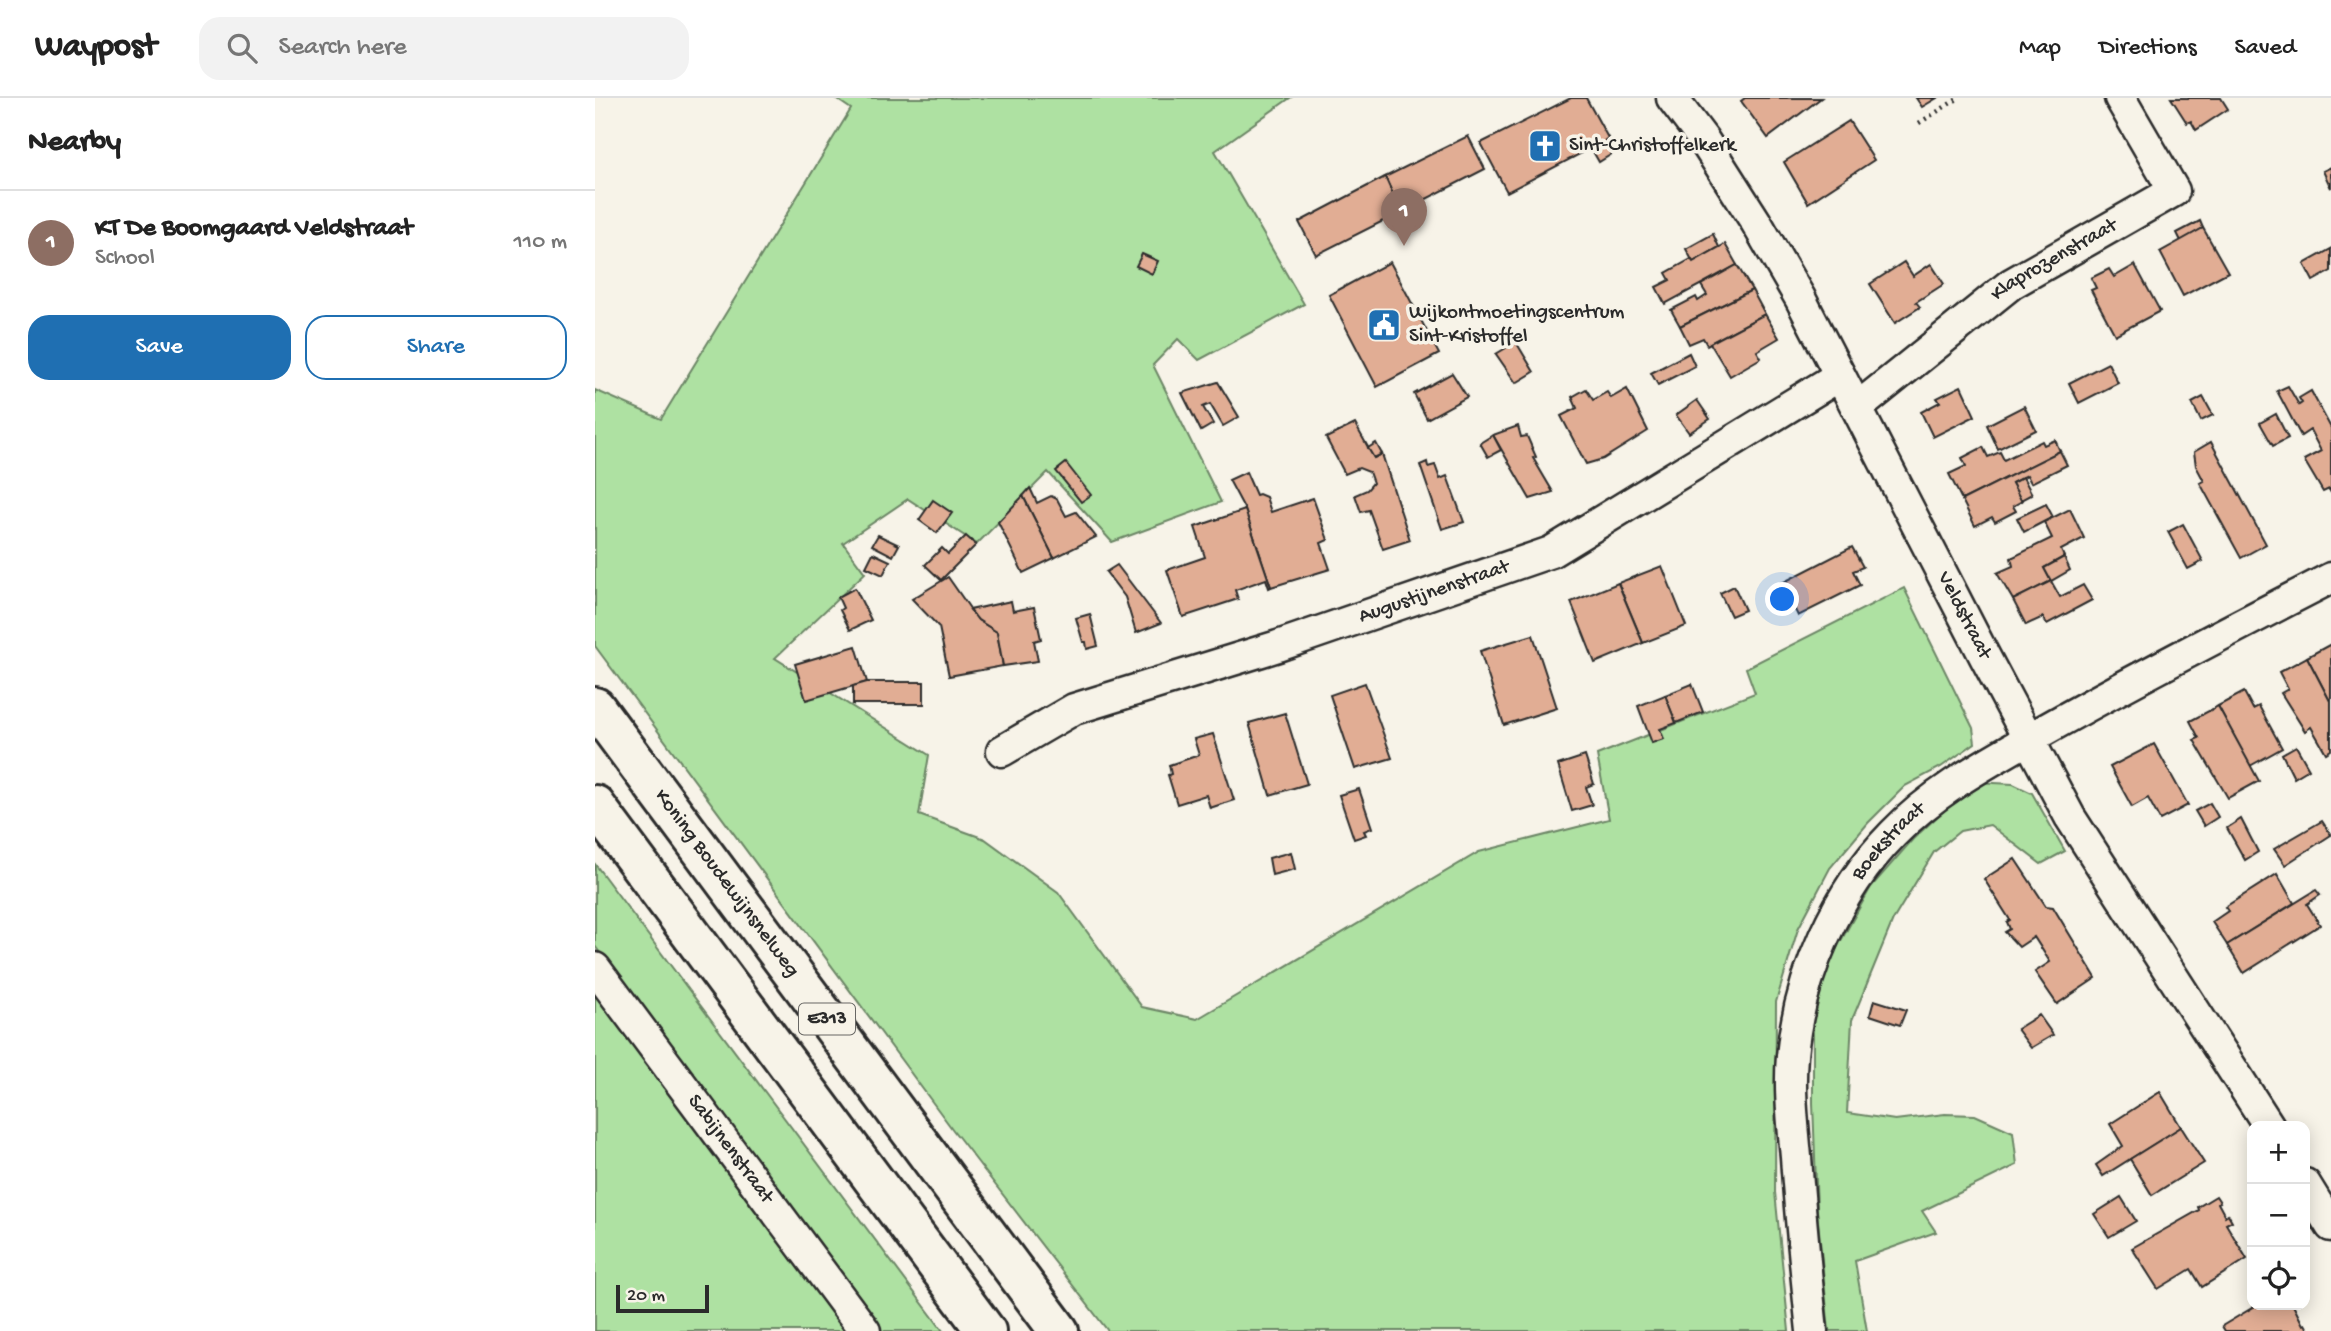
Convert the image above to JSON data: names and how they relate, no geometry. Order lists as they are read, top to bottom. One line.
{"streets":{"highway":["Koning Boudewijnsnelweg","E313"],"street":["Klaprozenstraat","Augustijnenstraat","Veldstraat","Boekstraat","Sabijnenstraat"]},"crossings":[["Klaprozenstraat","Veldstraat"],["Augustijnenstraat","Veldstraat"],["Veldstraat","Boekstraat"]],"places":{"church":["Sint-Christoffelkerk"],"public building":["Wijkontmoetingscentrum Sint-Kristoffel"]},"scale_bar":"20 m","page":{"header":"Waypost","search":"Search here","nav":["Map","Directions","Saved"],"heading":"Nearby","pins":"1","list":[{"mark":"1","name":"KT De Boomgaard Veldstraat","note":"School","value":"110 m"}],"buttons":["Save","Share"],"map_buttons":["+","−"],"scale":"20 m"}}
